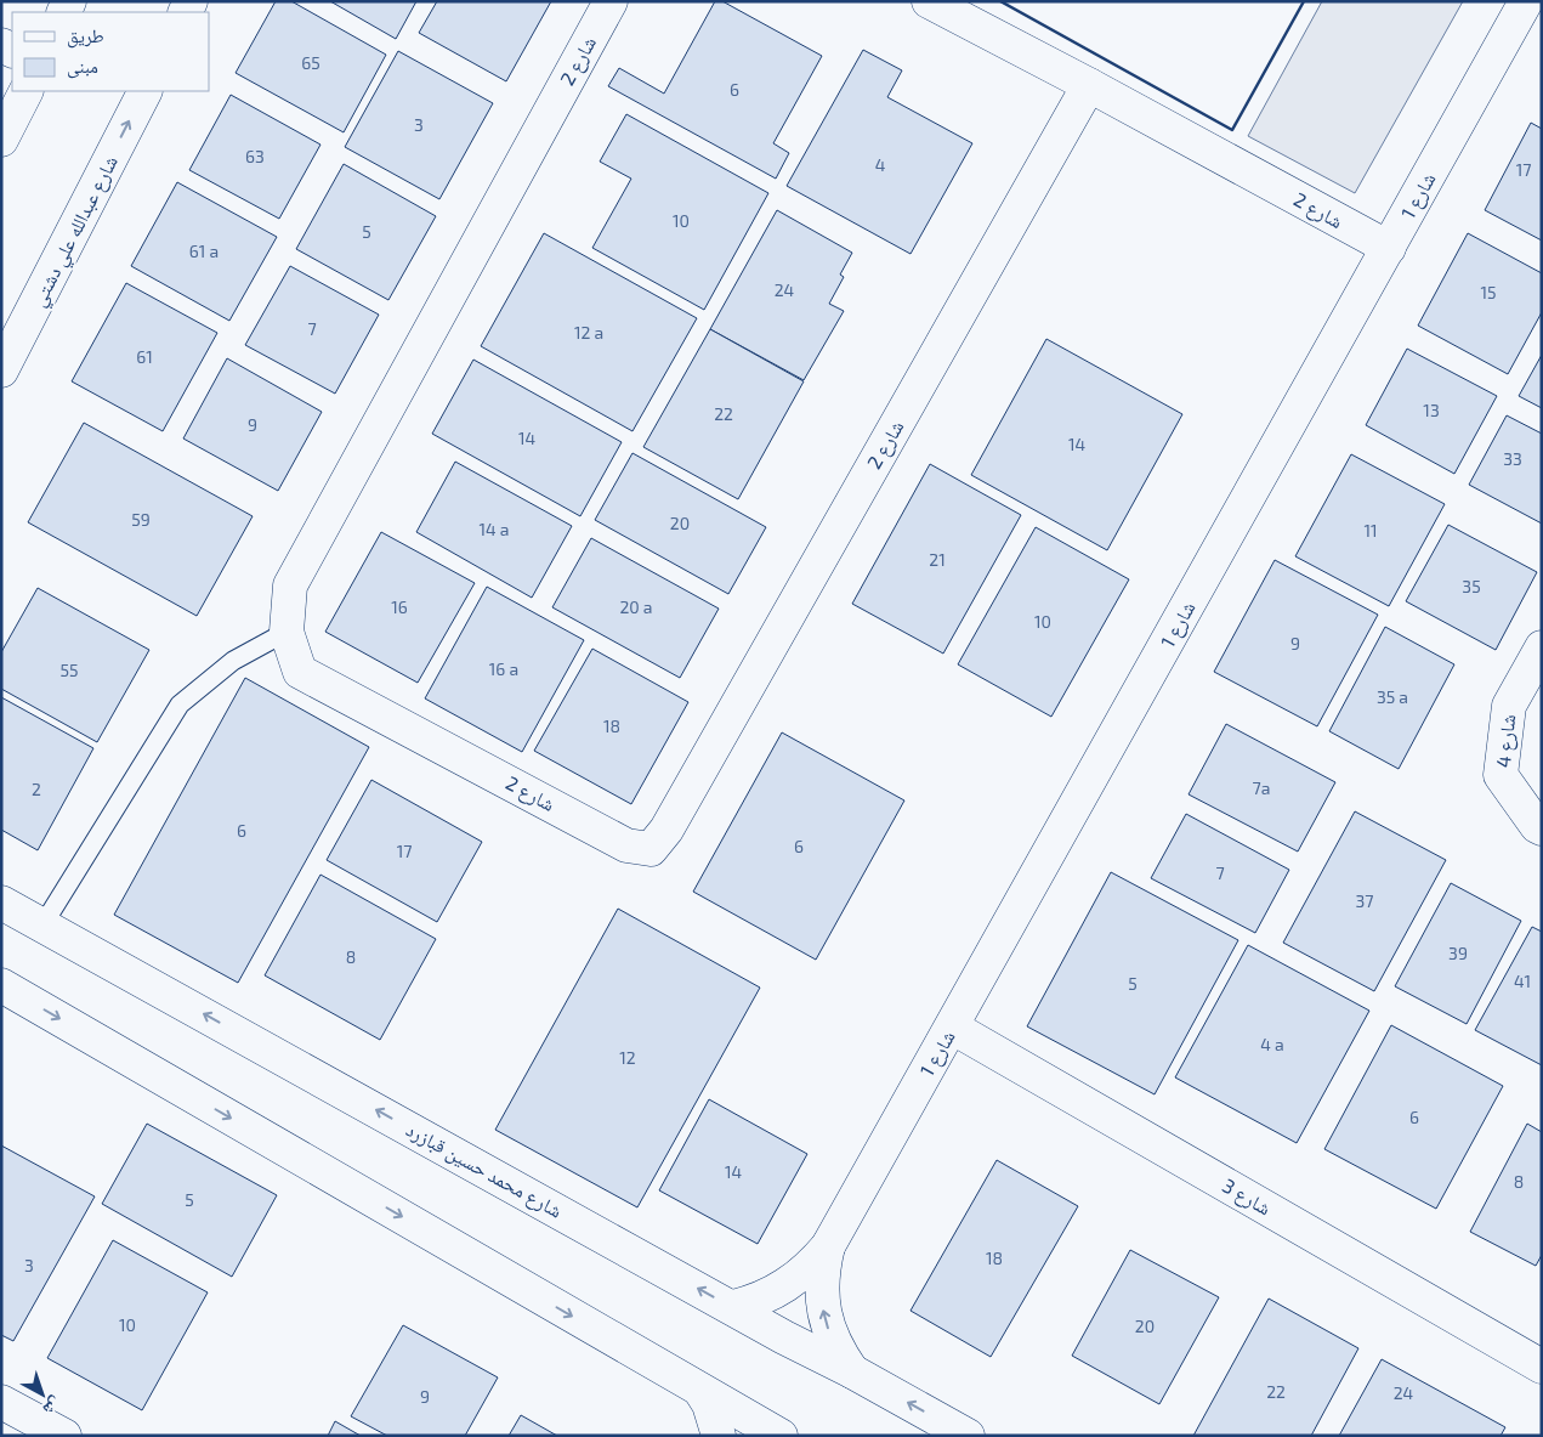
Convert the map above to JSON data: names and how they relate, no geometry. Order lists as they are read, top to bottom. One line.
{"streets":{"street":["شارع 2","شارع 1","شارع عبدالله علي دشتي","شارع 4","شارع محمد حسين قبازرد","شارع 3"]},"crossings":[["شارع 2","شارع 1"],["شارع 1","شارع محمد حسين قبازرد"],["شارع 1","شارع 3"]],"one_way":["شارع عبدالله علي دشتي"],"house_numbers":["65","6","3","63","4","17","10","5","61 a","24","15","7","12 a","61","13","22","9","14","14","33","59","20","14 a","11","21","35","16","20 a","10","9","16 a","55","35 a","18","7a","2","6","6","17","7","37","39","8","41","5","4 a","12","6","14","8","5","18","3","10","20","22","24","9"],"legend":["طريق","مبنى"],"north":"bottom right"}
